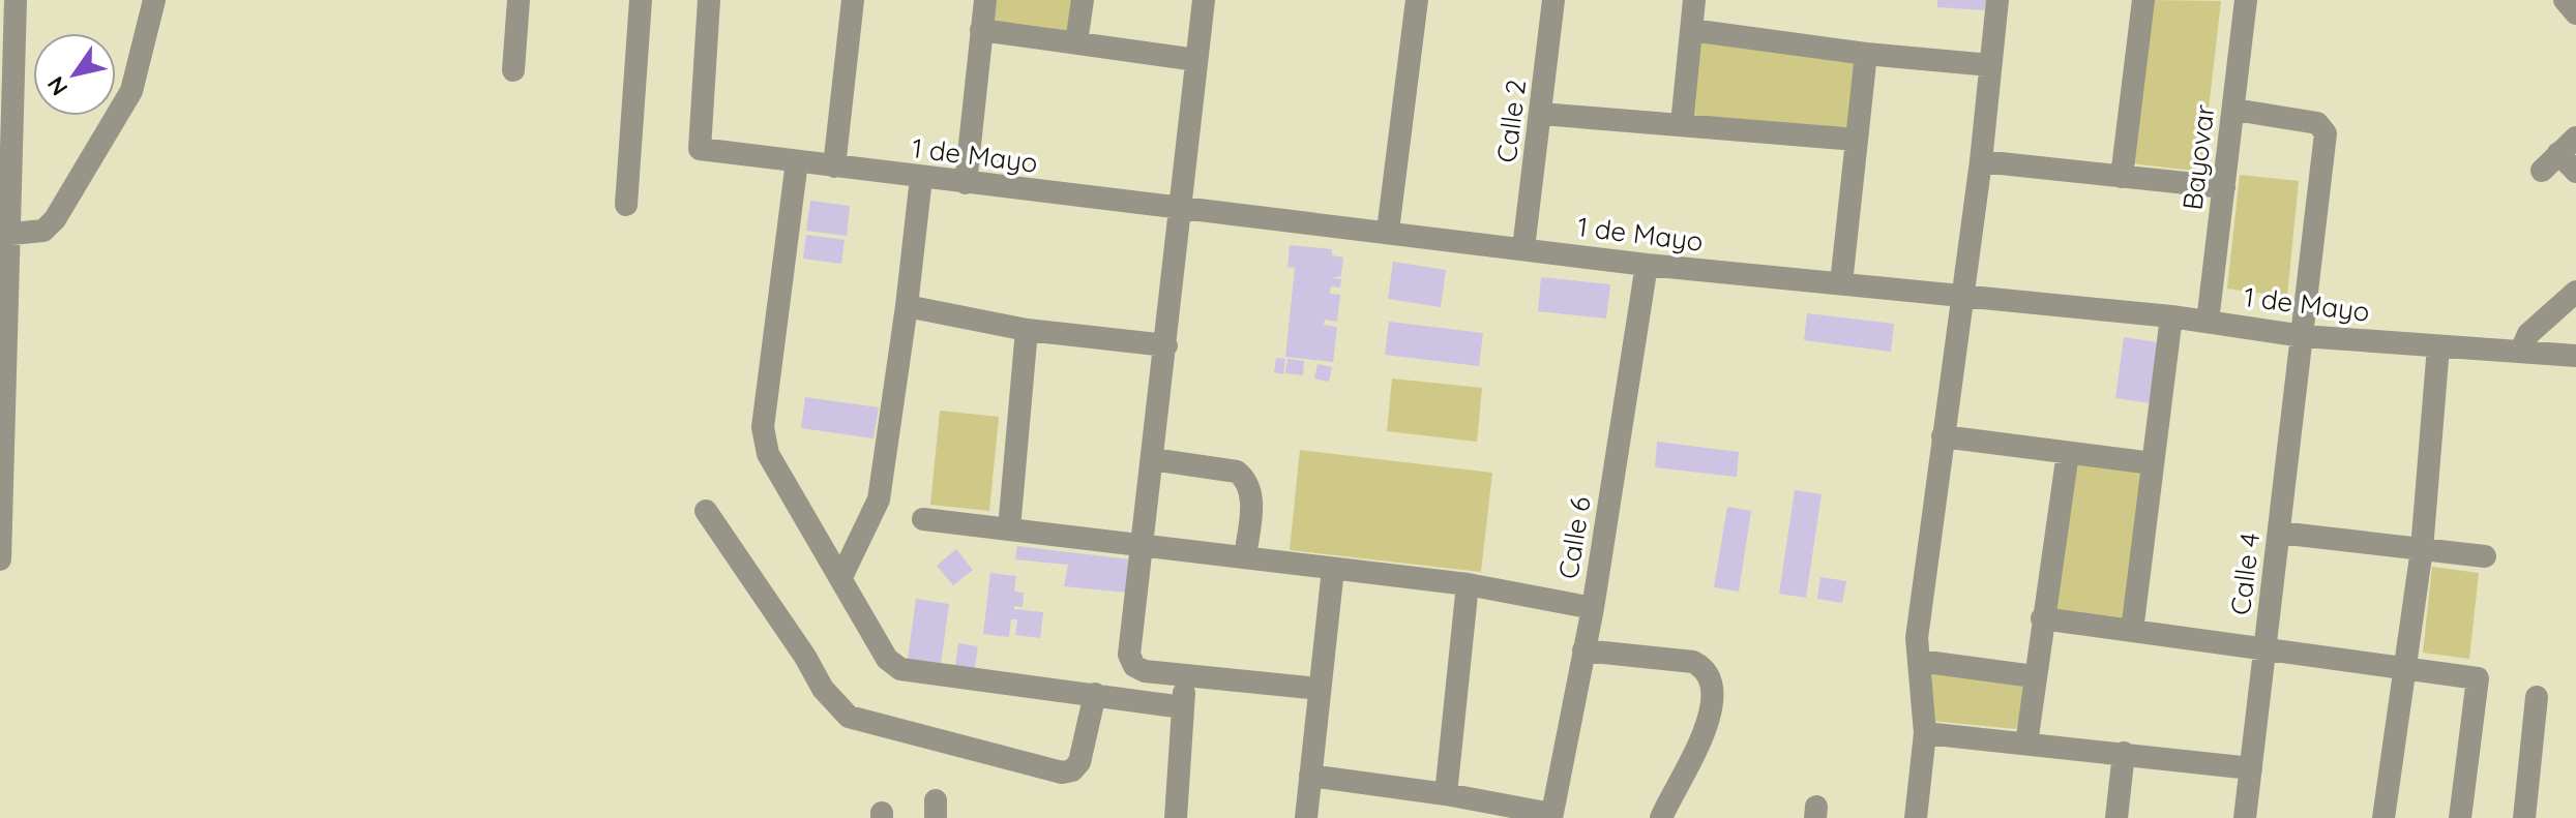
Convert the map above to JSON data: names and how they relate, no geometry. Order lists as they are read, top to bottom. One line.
{"streets":{"street":["Calle 2","1 de Mayo","Bayovar","Calle 6","Calle 4"]},"crossings":[["Calle 2","1 de Mayo"],["1 de Mayo","Bayovar"],["1 de Mayo","Calle 6"],["1 de Mayo","Calle 4"],["Bayovar","Calle 4"]],"north":"bottom left"}
